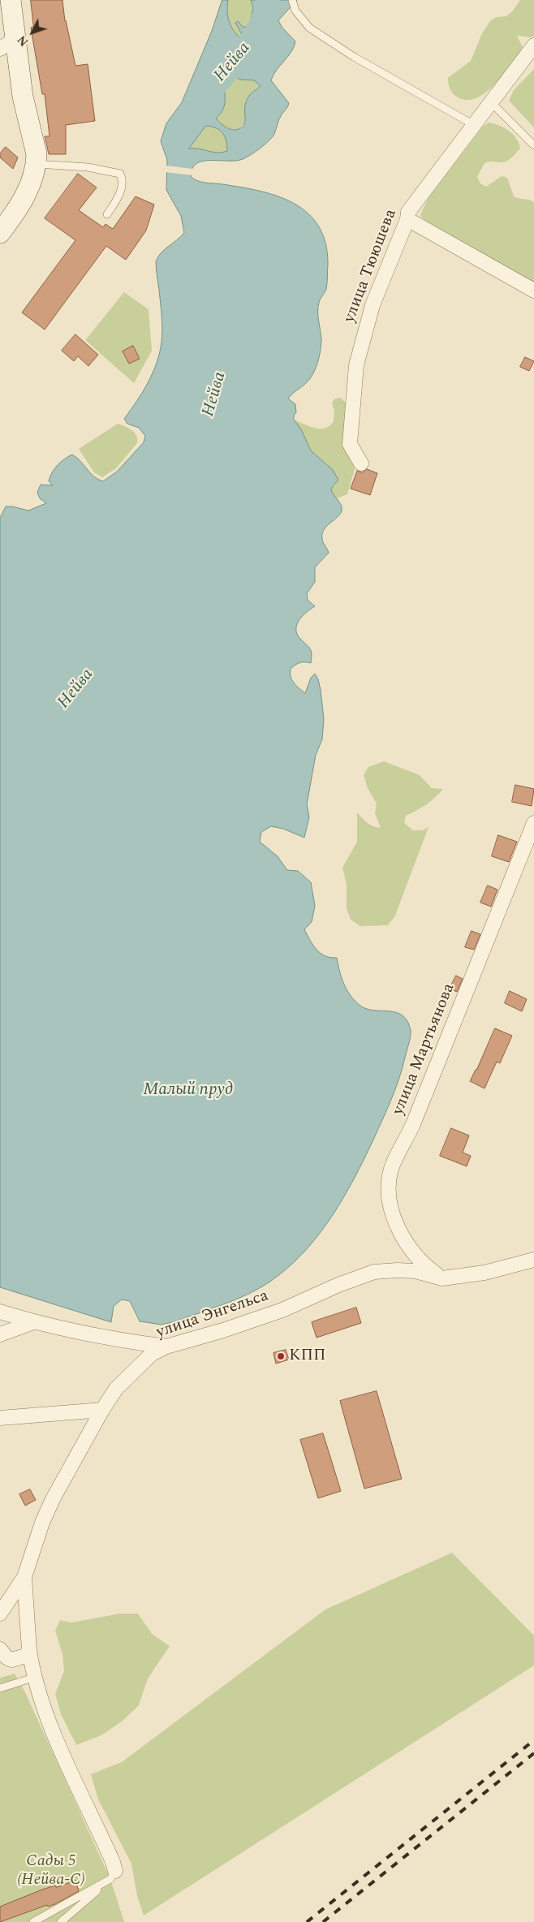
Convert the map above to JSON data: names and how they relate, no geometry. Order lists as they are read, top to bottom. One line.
{"streets":{"street":["улица Тююшева","улица Мартьянова","улица Энгельса"]},"crossings":[["улица Мартьянова","улица Энгельса"]],"water":["Нейва","Малый пруд"],"parks":["Сады 5 (Нейва-С)"],"places":["КПП"],"north":"bottom left"}
